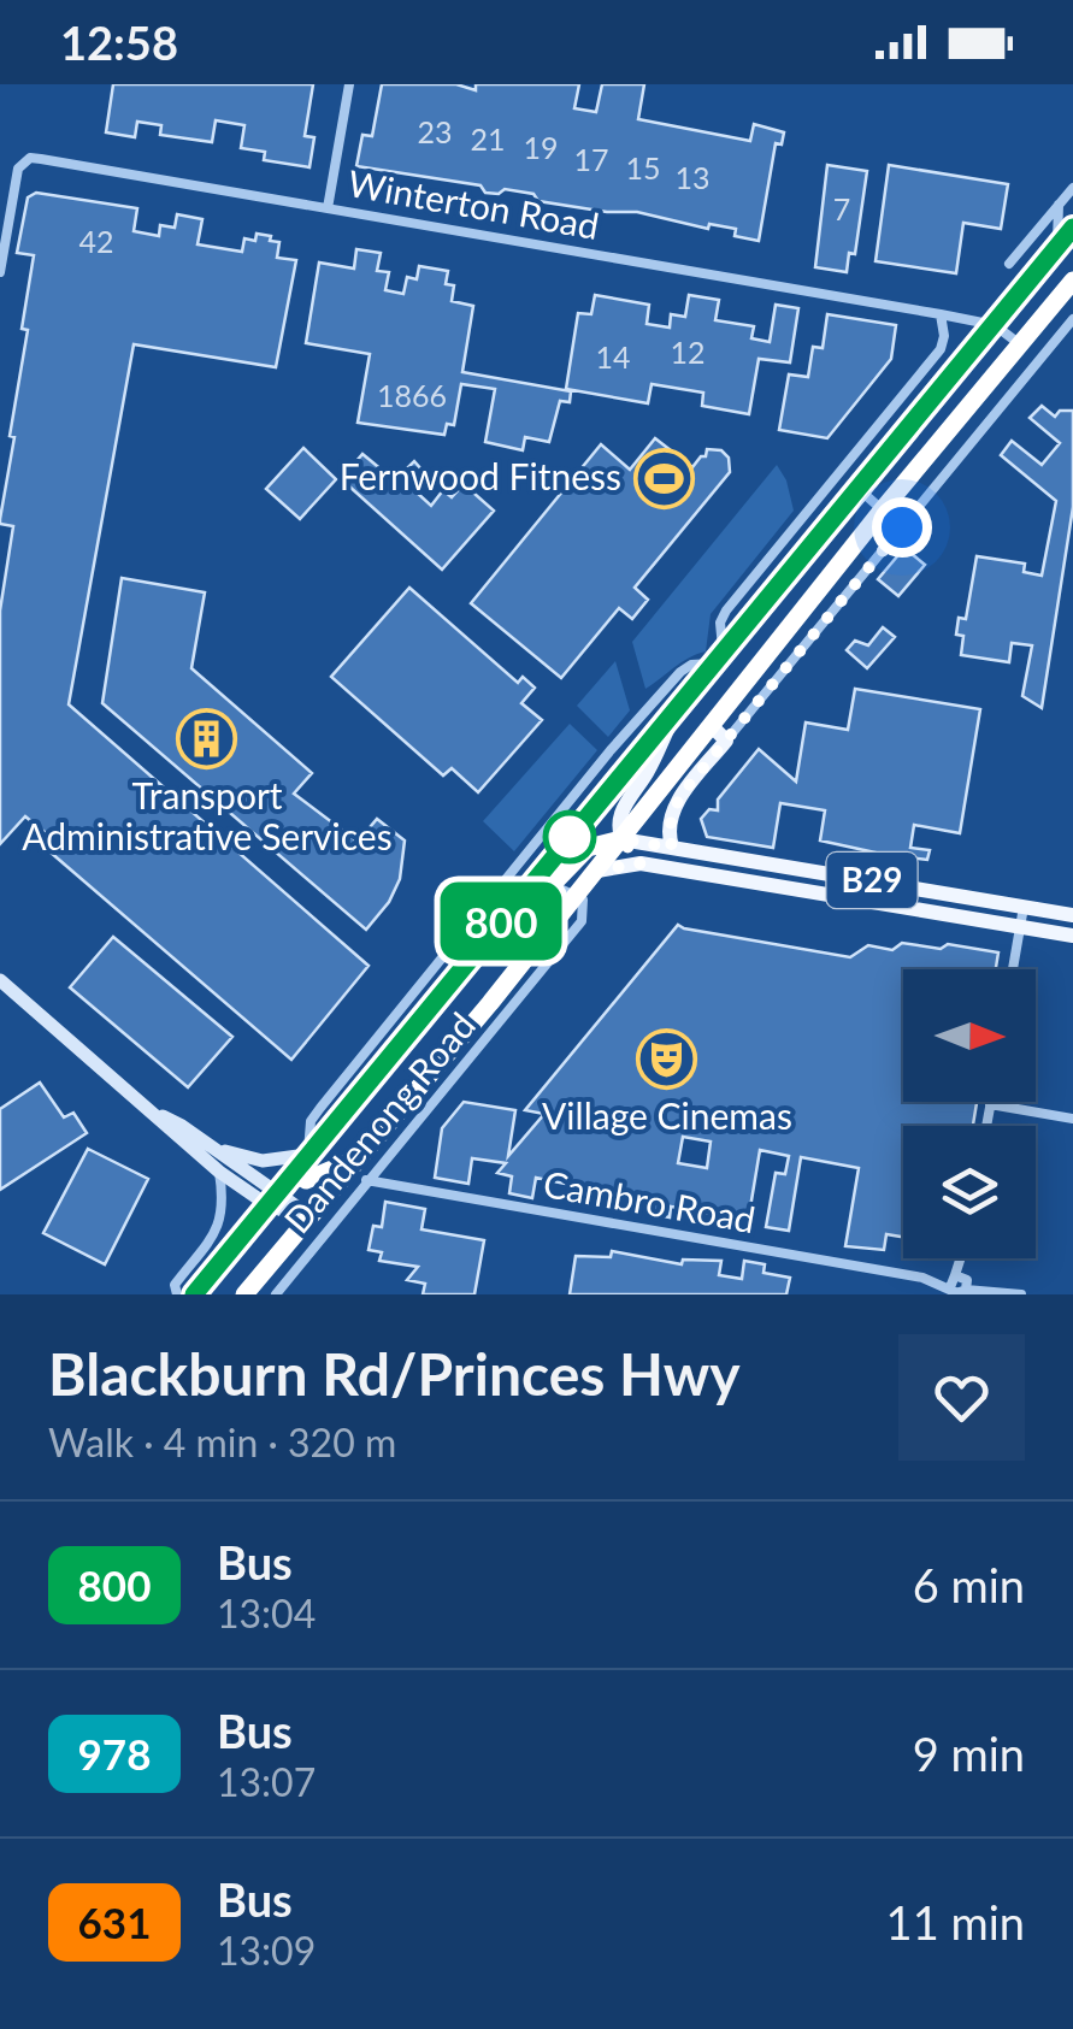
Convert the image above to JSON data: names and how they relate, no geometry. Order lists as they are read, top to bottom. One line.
{"streets":{"main road":["B29"],"street":["Winterton Road","Dandenong Road","Cambro Road"]},"crossings":[["Dandenong Road","Cambro Road"]],"places":{"sports":["Fernwood Fitness"],"building":["Transport Administrative Services"],"theatre":["Village Cinemas"]},"lines":["bus line 800"],"house_numbers":["23","21","19","17","15","13","7","42","12","14","1866"],"north":"right","page":{"status":"12:58","on_map":"800","heading":["Blackburn Rd/Princes Hwy","Walk · 4 min · 320 m"],"list":[{"mark":"800","name":"Bus","note":"13:04","value":"6 min"},{"mark":"978","name":"Bus","note":"13:07","value":"9 min"},{"mark":"631","name":"Bus","note":"13:09","value":"11 min"}]}}
